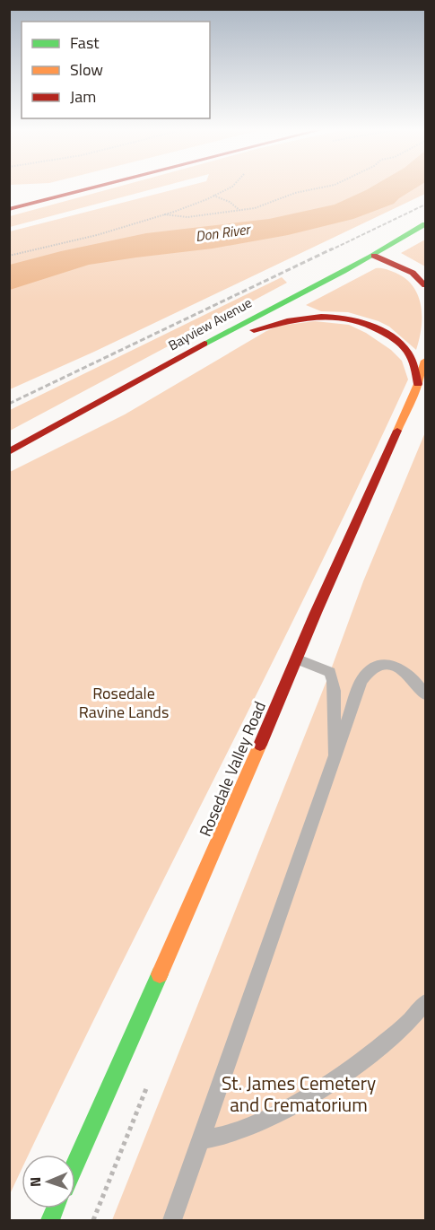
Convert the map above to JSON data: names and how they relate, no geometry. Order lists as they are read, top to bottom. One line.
{"streets":{"main road":["Bayview Avenue","Rosedale Valley Road"]},"water":["Don River"],"parks":["Rosedale Ravine Lands","St. James Cemetery and Crematorium"],"legend":["Fast","Slow","Jam"],"north":"left"}
